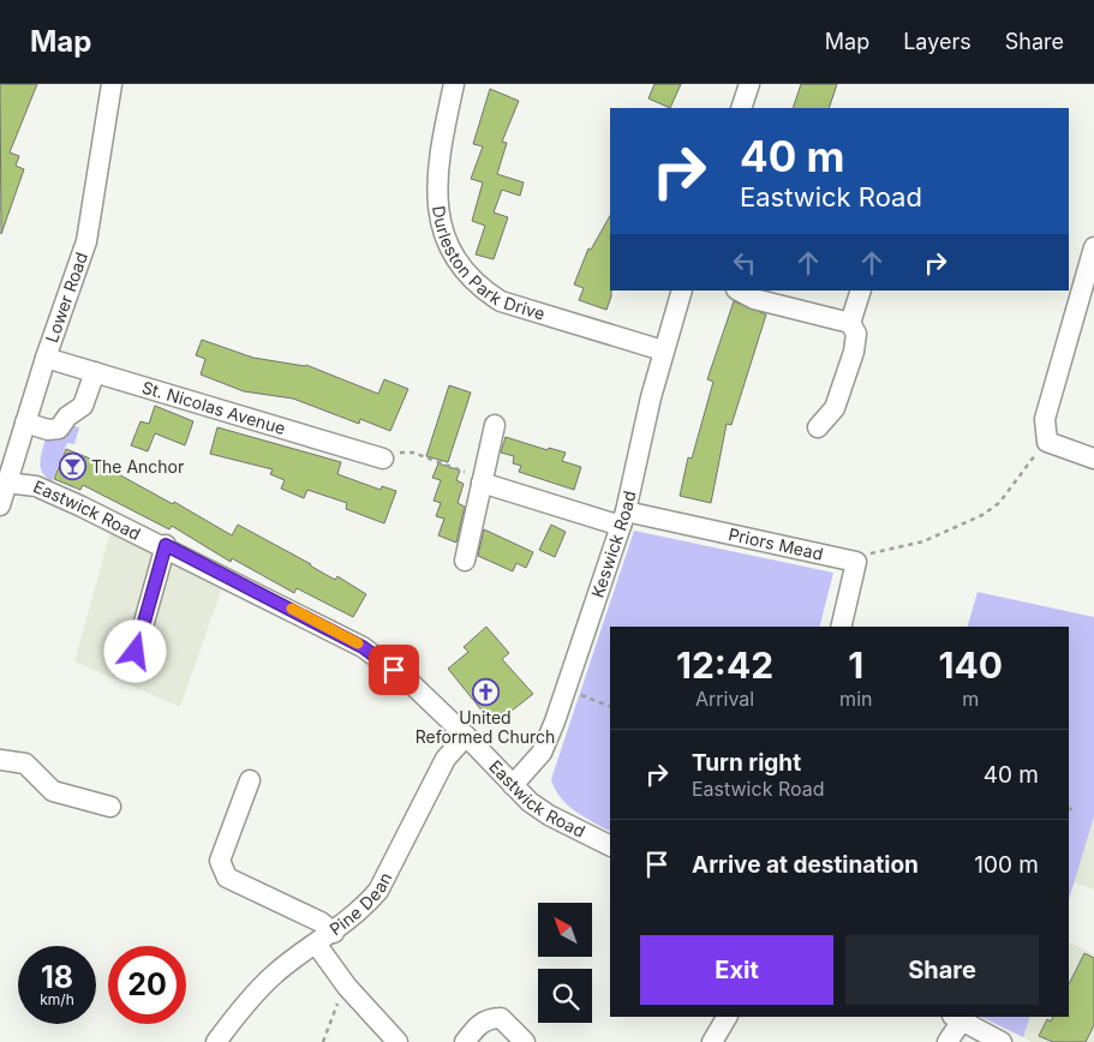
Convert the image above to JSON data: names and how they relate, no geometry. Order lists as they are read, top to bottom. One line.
{"streets":{"street":["Durleston Park Drive","Lower Road","St. Nicolas Avenue","Eastwick Road","Keswick Road","Priors Mead","Pine Dean"]},"crossings":[["Durleston Park Drive","Keswick Road"],["Lower Road","St. Nicolas Avenue"],["Lower Road","Eastwick Road"],["Eastwick Road","Keswick Road"],["Eastwick Road","Pine Dean"],["Keswick Road","Priors Mead"]],"places":{"bar":["The Anchor"],"church":["United Reformed Church"]},"north":"top left","page":{"header":"Map","nav":["Map","Layers","Share"],"turn":["40 m","Eastwick Road"],"eta":["12:42","Arrival","1","min","140","m"],"list":[{"name":"Turn right","note":"Eastwick Road","value":"40 m"},{"name":"Arrive at destination","value":"100 m"}],"buttons":["Exit","Share"],"speed":"18 km/h","limit":"20"}}
